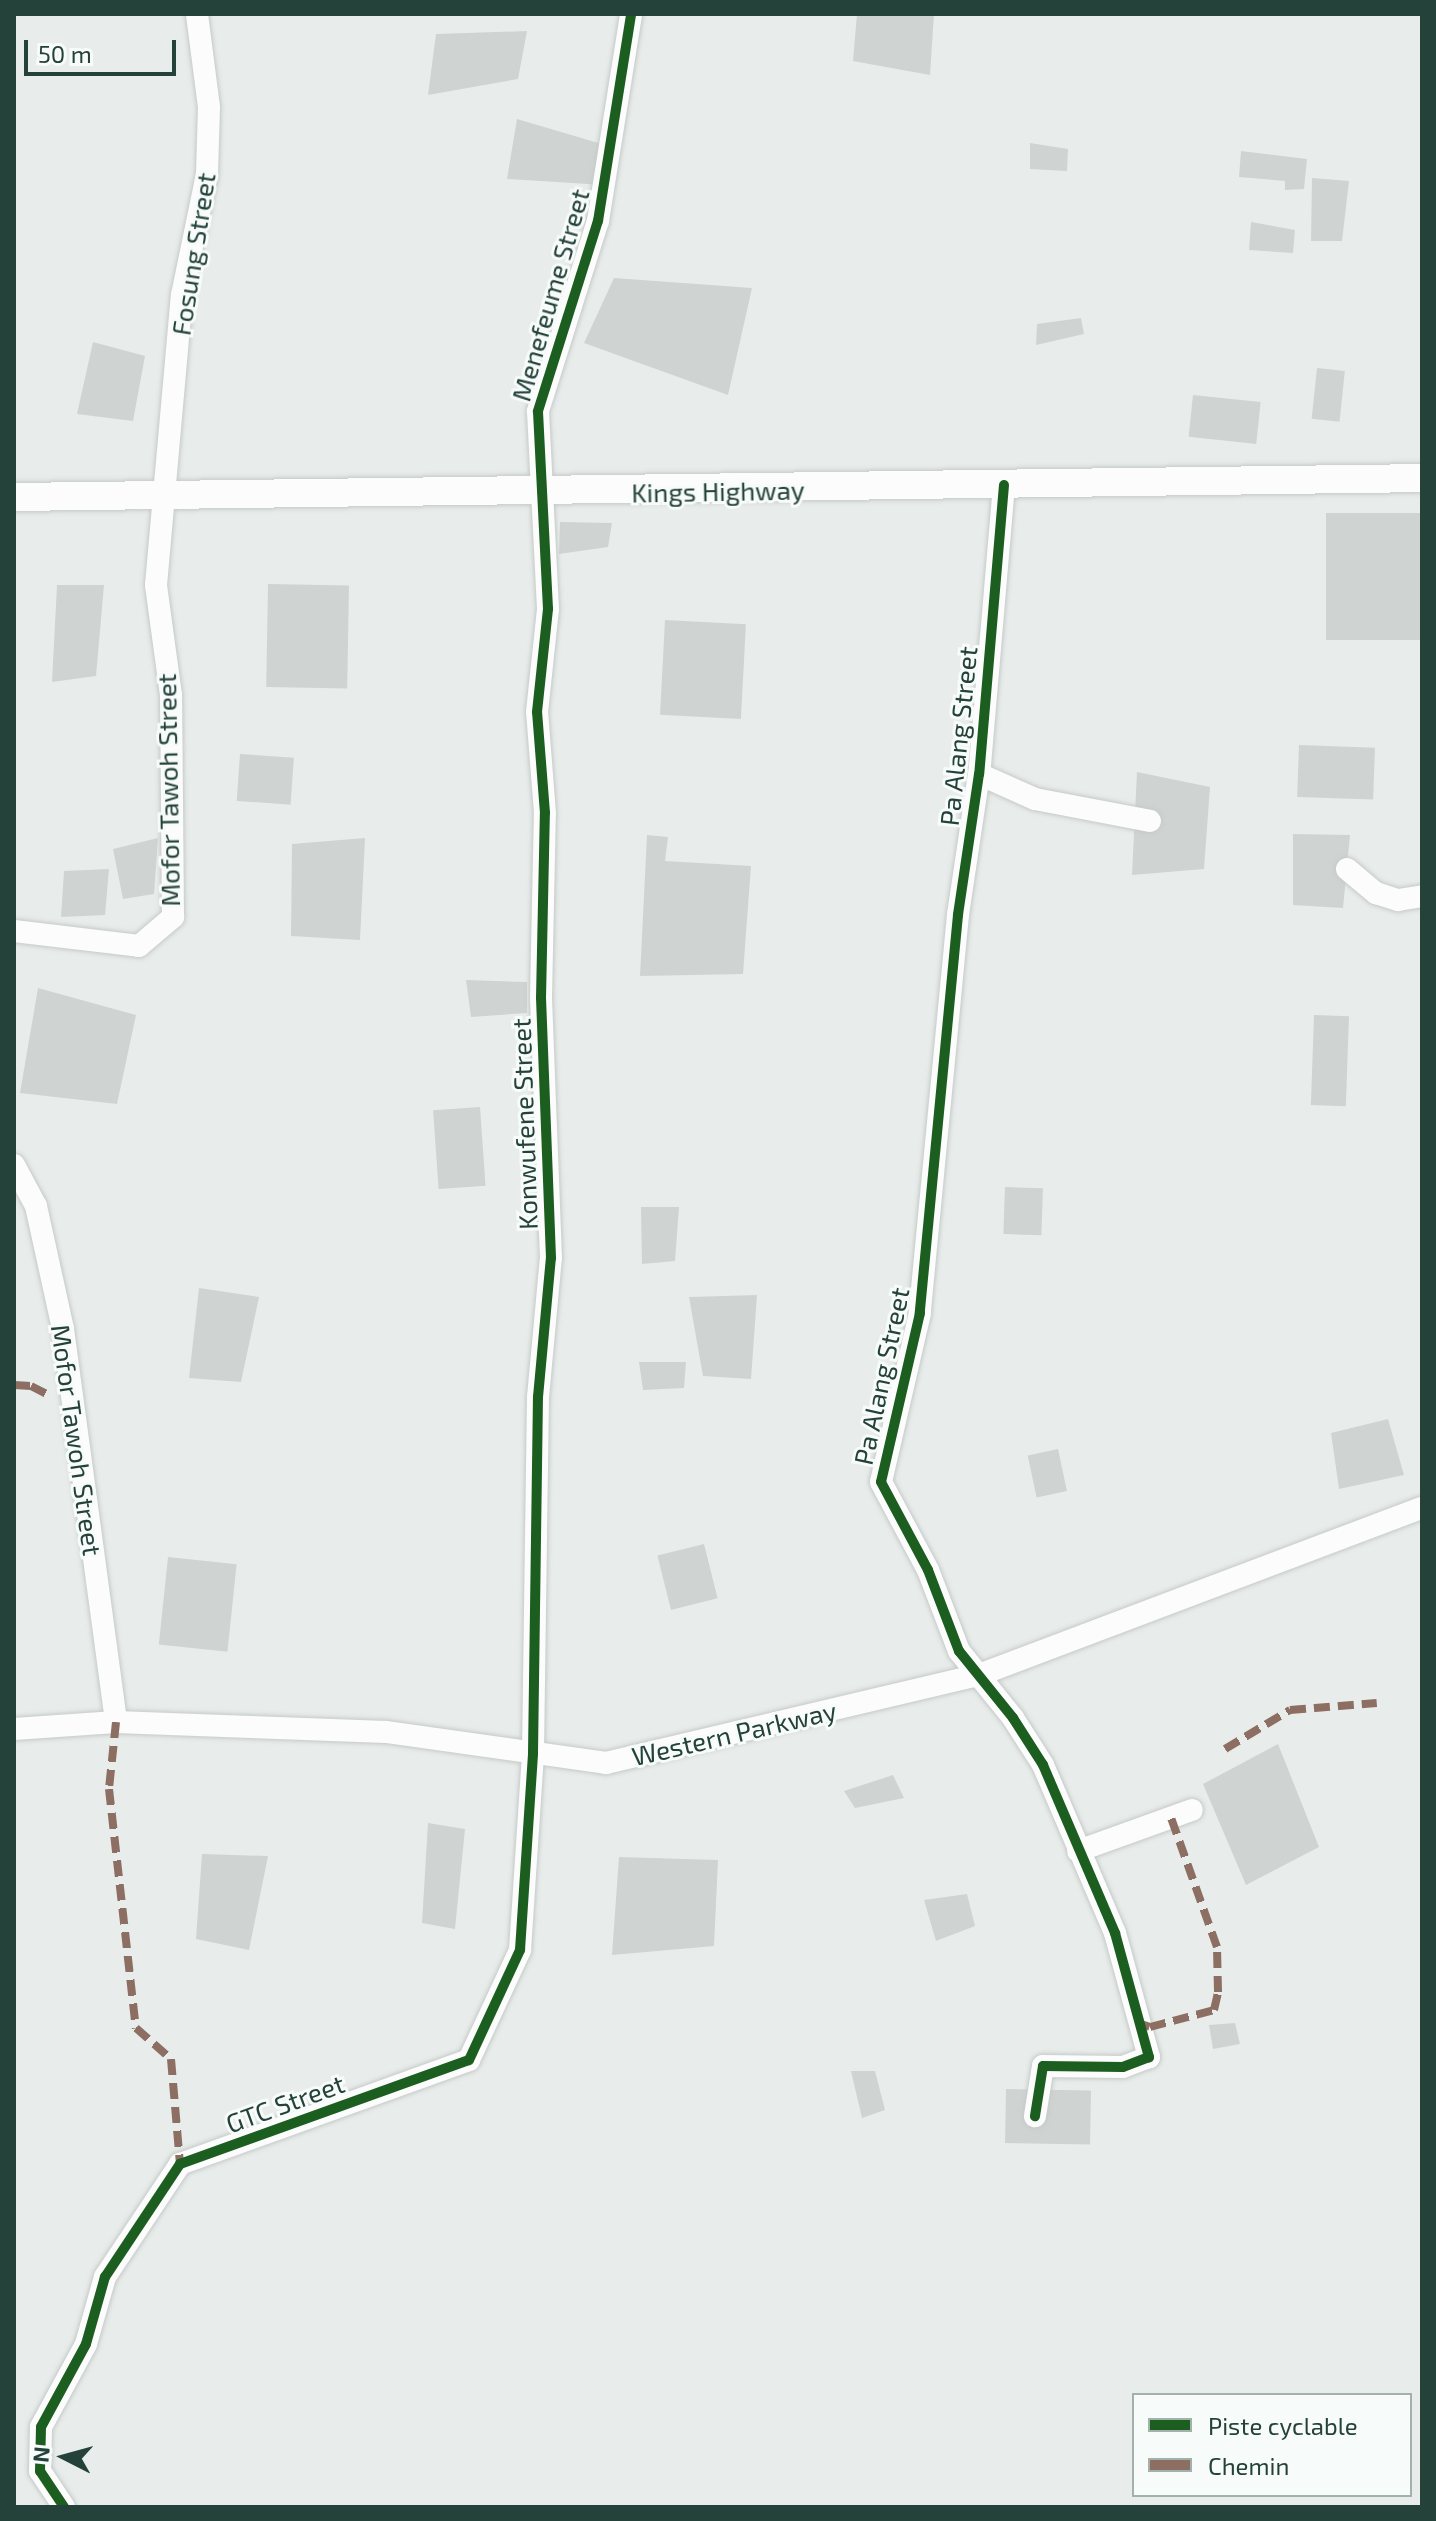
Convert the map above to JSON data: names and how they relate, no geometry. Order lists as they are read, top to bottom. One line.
{"streets":{"street":["Fosung Street","Menefeume Street","Kings Highway","Pa Alang Street","Mofor Tawoh Street","Konwufene Street","Western Parkway","GTC Street"]},"crossings":[["Fosung Street","Kings Highway"],["Fosung Street","Mofor Tawoh Street"],["Menefeume Street","Kings Highway"],["Menefeume Street","Konwufene Street"],["Kings Highway","Pa Alang Street"],["Kings Highway","Mofor Tawoh Street"],["Kings Highway","Konwufene Street"],["Pa Alang Street","Western Parkway"],["Mofor Tawoh Street","Western Parkway"],["Konwufene Street","Western Parkway"],["Konwufene Street","GTC Street"],["Western Parkway","GTC Street"]],"legend":["Piste cyclable","Chemin"],"scale_bar":"50 m","north":"left"}
